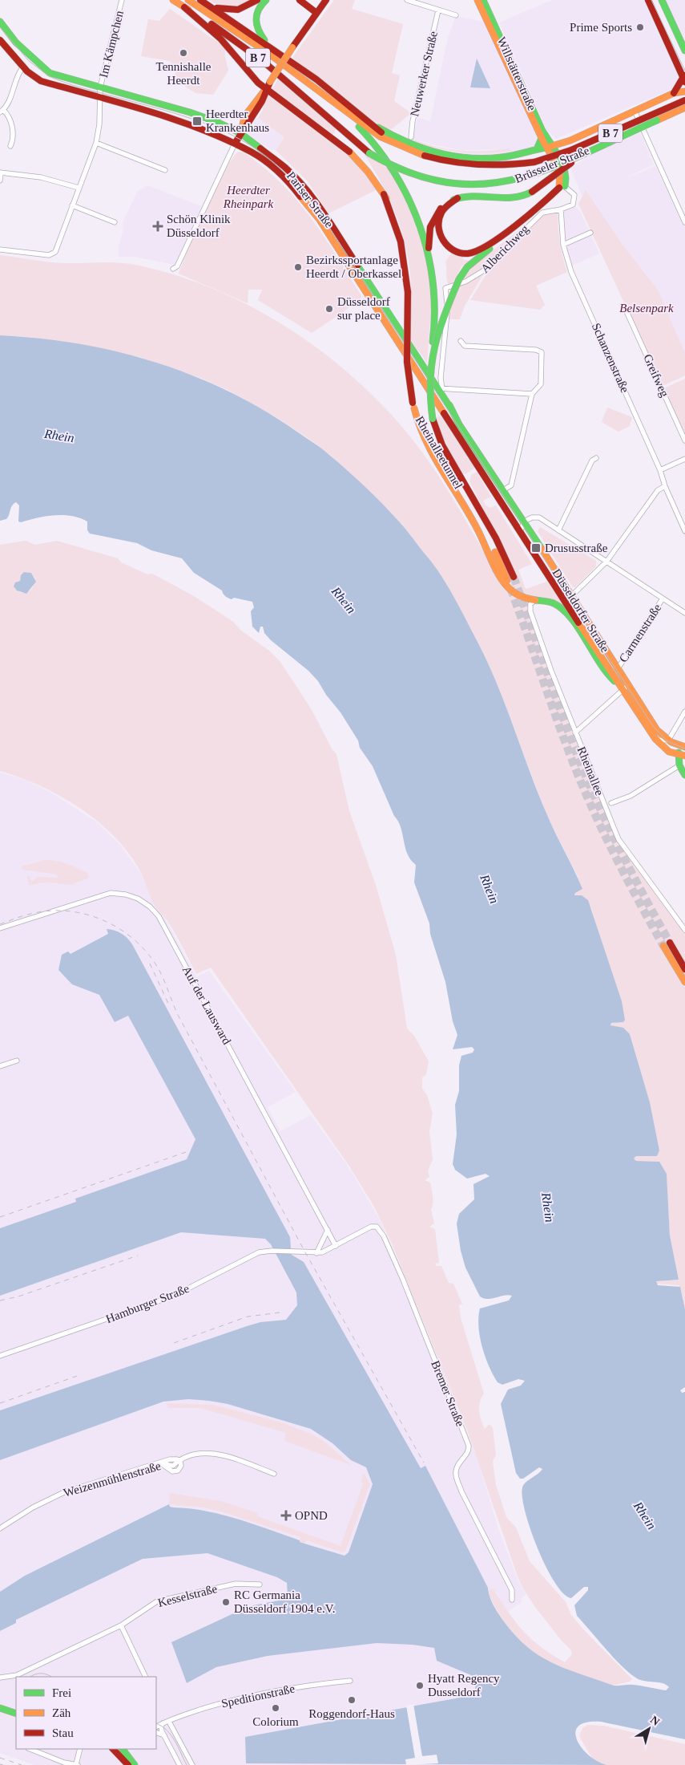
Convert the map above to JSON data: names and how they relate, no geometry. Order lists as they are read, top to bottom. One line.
{"streets":{"main road":["B 7","Willstätterstraße","Brüsseler Straße","Pariser Straße","Rheinalleetunnel","Düsseldorfer Straße"],"street":["Im Kämpchen","Neuwerker Straße","Alberichweg","Schanzenstraße","Greifweg","Carmenstraße","Rheinallee","Auf der Lausward","Hamburger Straße","Bremer Straße","Weizenmühlenstraße","Kesselstraße","Speditionstraße"]},"crossings":[["Im Kämpchen","Pariser Straße"],["Brüsseler Straße","Rheinalleetunnel"],["Pariser Straße","Alberichweg"],["Pariser Straße","Düsseldorfer Straße"],["Alberichweg","Schanzenstraße"],["Rheinalleetunnel","Düsseldorfer Straße"],["Düsseldorfer Straße","Carmenstraße"],["Düsseldorfer Straße","Rheinallee"],["Auf der Lausward","Hamburger Straße"],["Auf der Lausward","Bremer Straße"],["Hamburger Straße","Bremer Straße"]],"water":["Rhein"],"parks":["Heerdter Rheinpark","Belsenpark"],"places":{"other":["Prime Sports","Tennishalle Heerdt","Bezirkssportanlage Heerdt / Oberkassel","Düsseldorf sur place","RC Germania Düsseldorf 1904 e.V.","Hyatt Regency Dusseldorf","Roggendorf-Haus","Colorium"],"transit":["Heerdter Krankenhaus","Drususstraße"],"health":["Schön Klinik Düsseldorf","OPND"]},"legend":["Frei","Zäh","Stau"],"north":"top right"}
